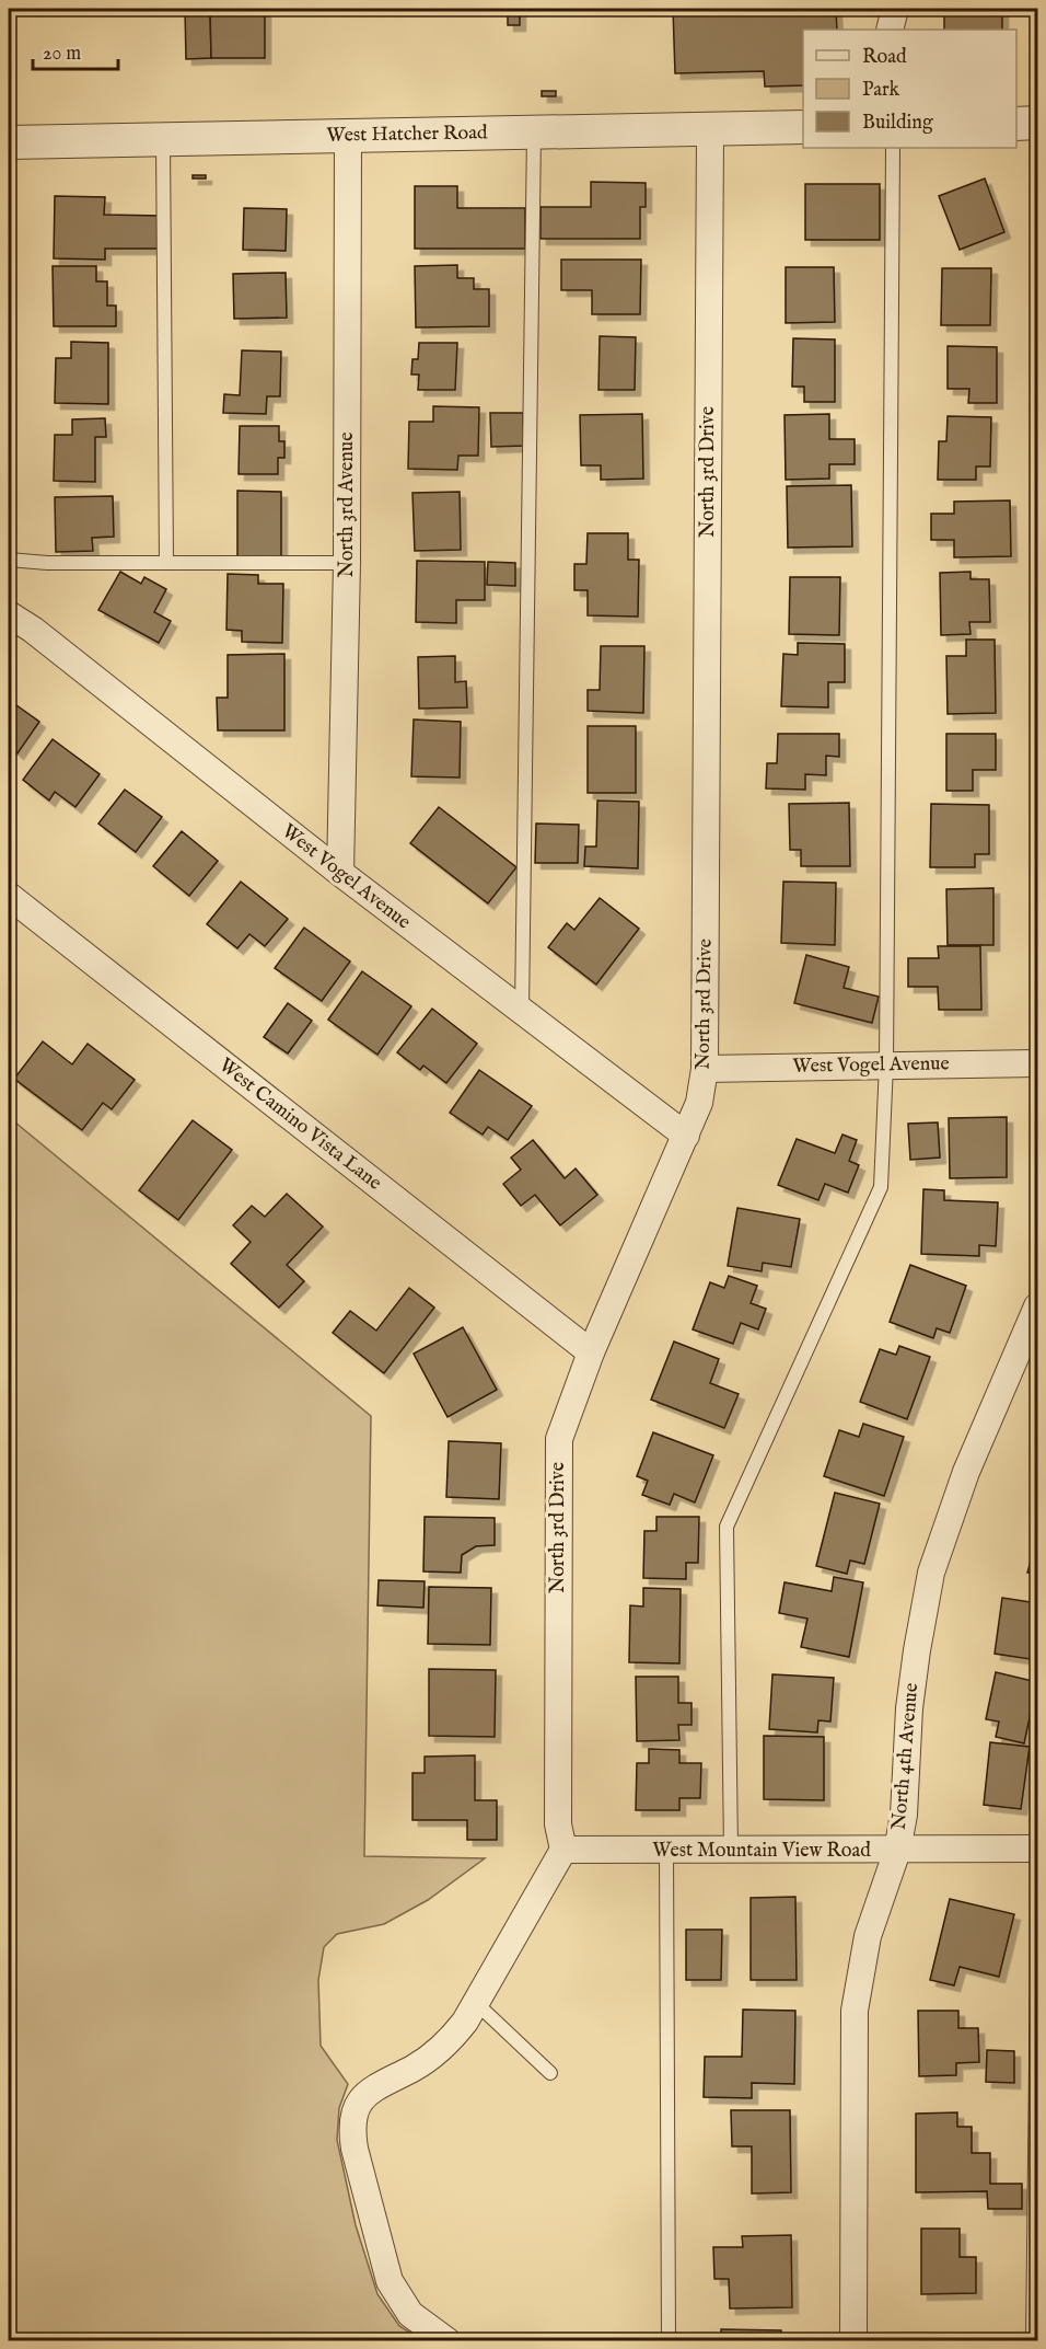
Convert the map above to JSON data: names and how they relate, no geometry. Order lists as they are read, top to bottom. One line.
{"streets":{"street":["West Hatcher Road","North 3rd Drive","North 3rd Avenue","West Vogel Avenue","West Camino Vista Lane","North 4th Avenue","West Mountain View Road"]},"crossings":[["West Hatcher Road","North 3rd Drive"],["West Hatcher Road","North 3rd Avenue"],["North 3rd Drive","West Vogel Avenue"],["North 3rd Drive","West Camino Vista Lane"],["North 3rd Drive","West Mountain View Road"],["North 3rd Avenue","West Vogel Avenue"],["North 4th Avenue","West Mountain View Road"]],"legend":["Road","Park","Building"],"scale_bar":"20 m"}
